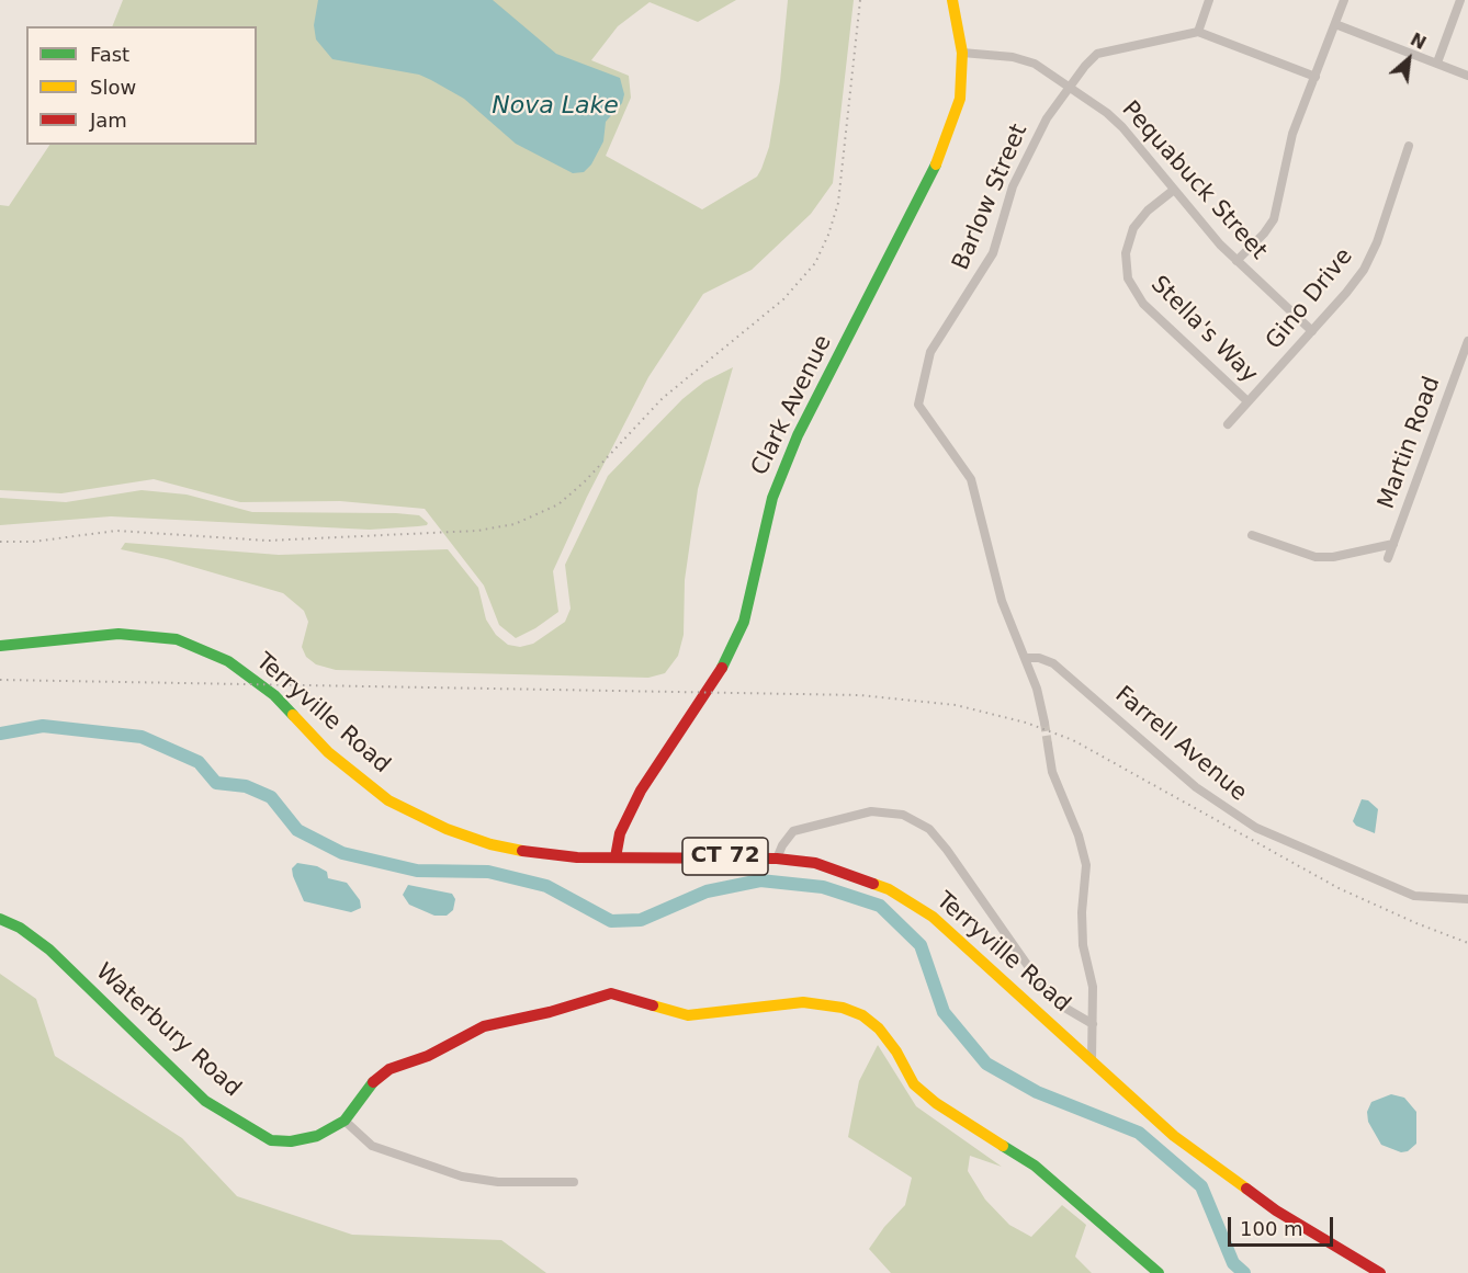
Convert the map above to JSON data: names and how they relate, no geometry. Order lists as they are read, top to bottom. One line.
{"streets":{"main road":["Clark Avenue","Terryville Road","CT 72","Waterbury Road"],"street":["Pequabuck Street","Barlow Street","Gino Drive","Stella's Way","Martin Road","Farrell Avenue"]},"crossings":[["Pequabuck Street","Barlow Street"],["Pequabuck Street","Gino Drive"],["Pequabuck Street","Stella's Way"],["Pequabuck Street","Clark Avenue"],["Barlow Street","Farrell Avenue"],["Gino Drive","Stella's Way"],["Clark Avenue","Terryville Road"]],"water":["Nova Lake"],"legend":["Fast","Slow","Jam"],"scale_bar":"100 m","north":"top right"}
